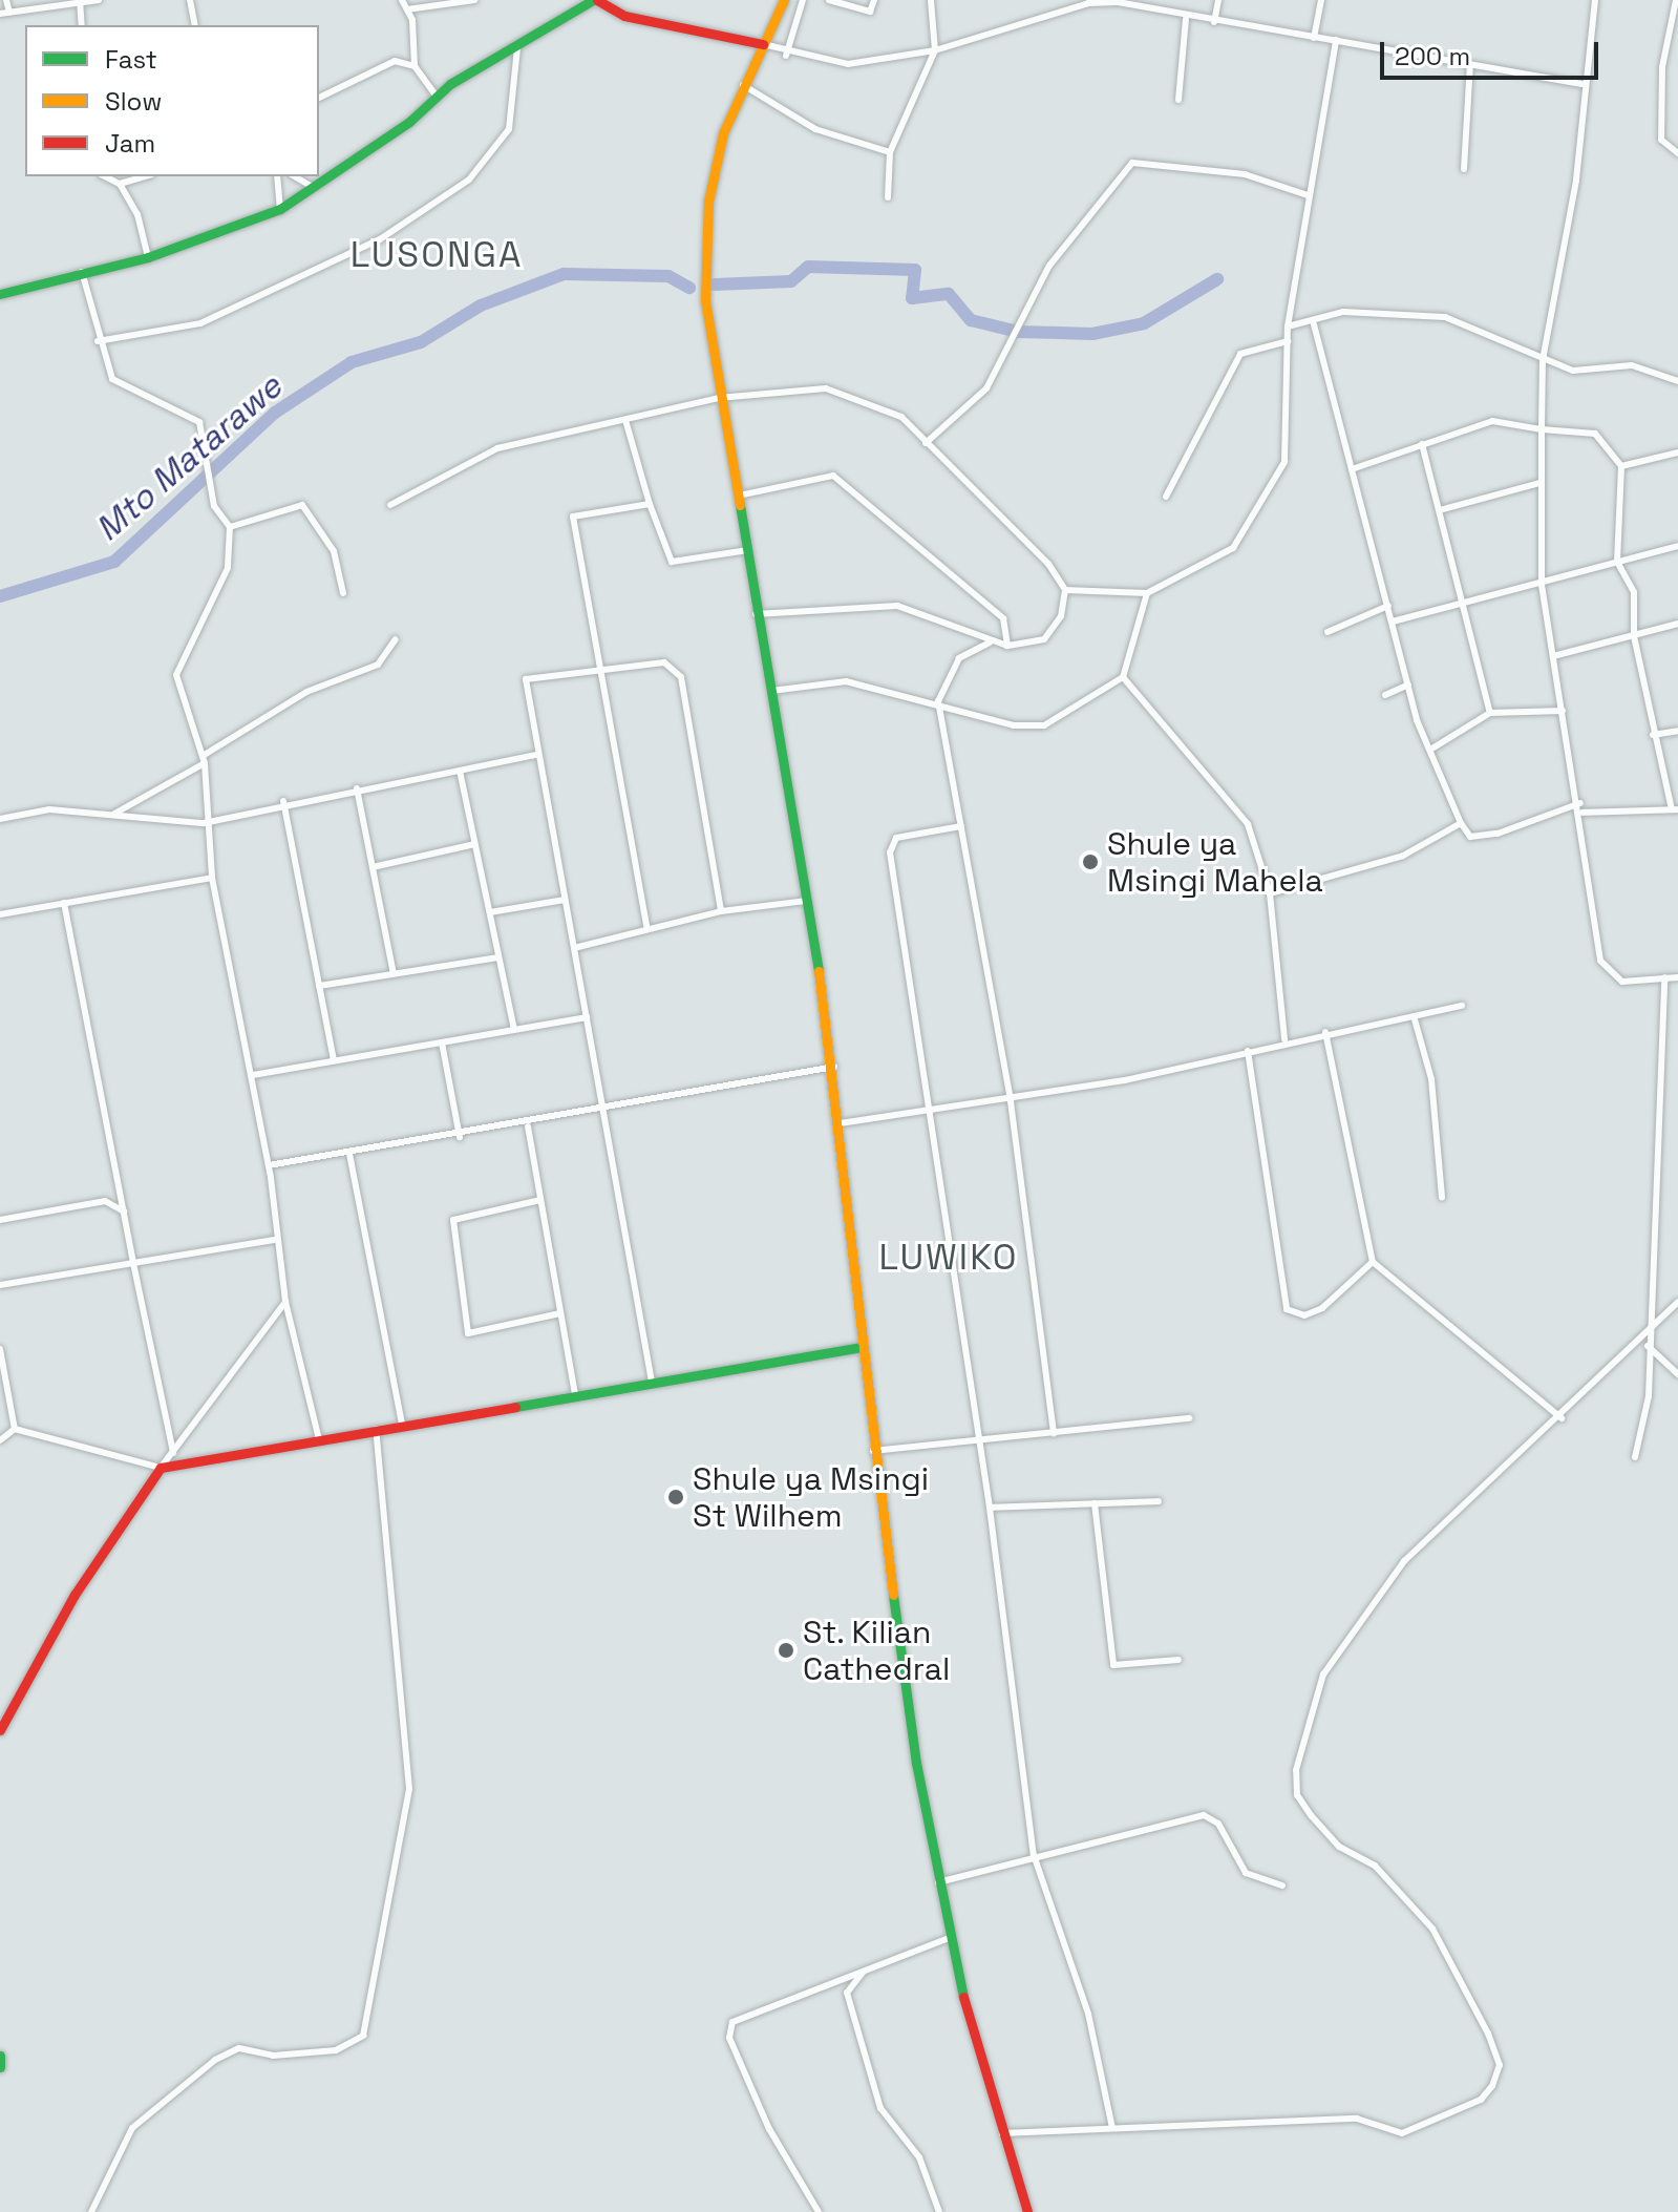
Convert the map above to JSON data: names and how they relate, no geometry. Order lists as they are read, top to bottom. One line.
{"districts":["LUSONGA","LUWIKO"],"water":["Mto Matarawe"],"places":["Shule ya Msingi Mahela","Shule ya Msingi St Wilhem","St. Kilian Cathedral"],"legend":["Fast","Slow","Jam"],"scale_bar":"200 m"}
